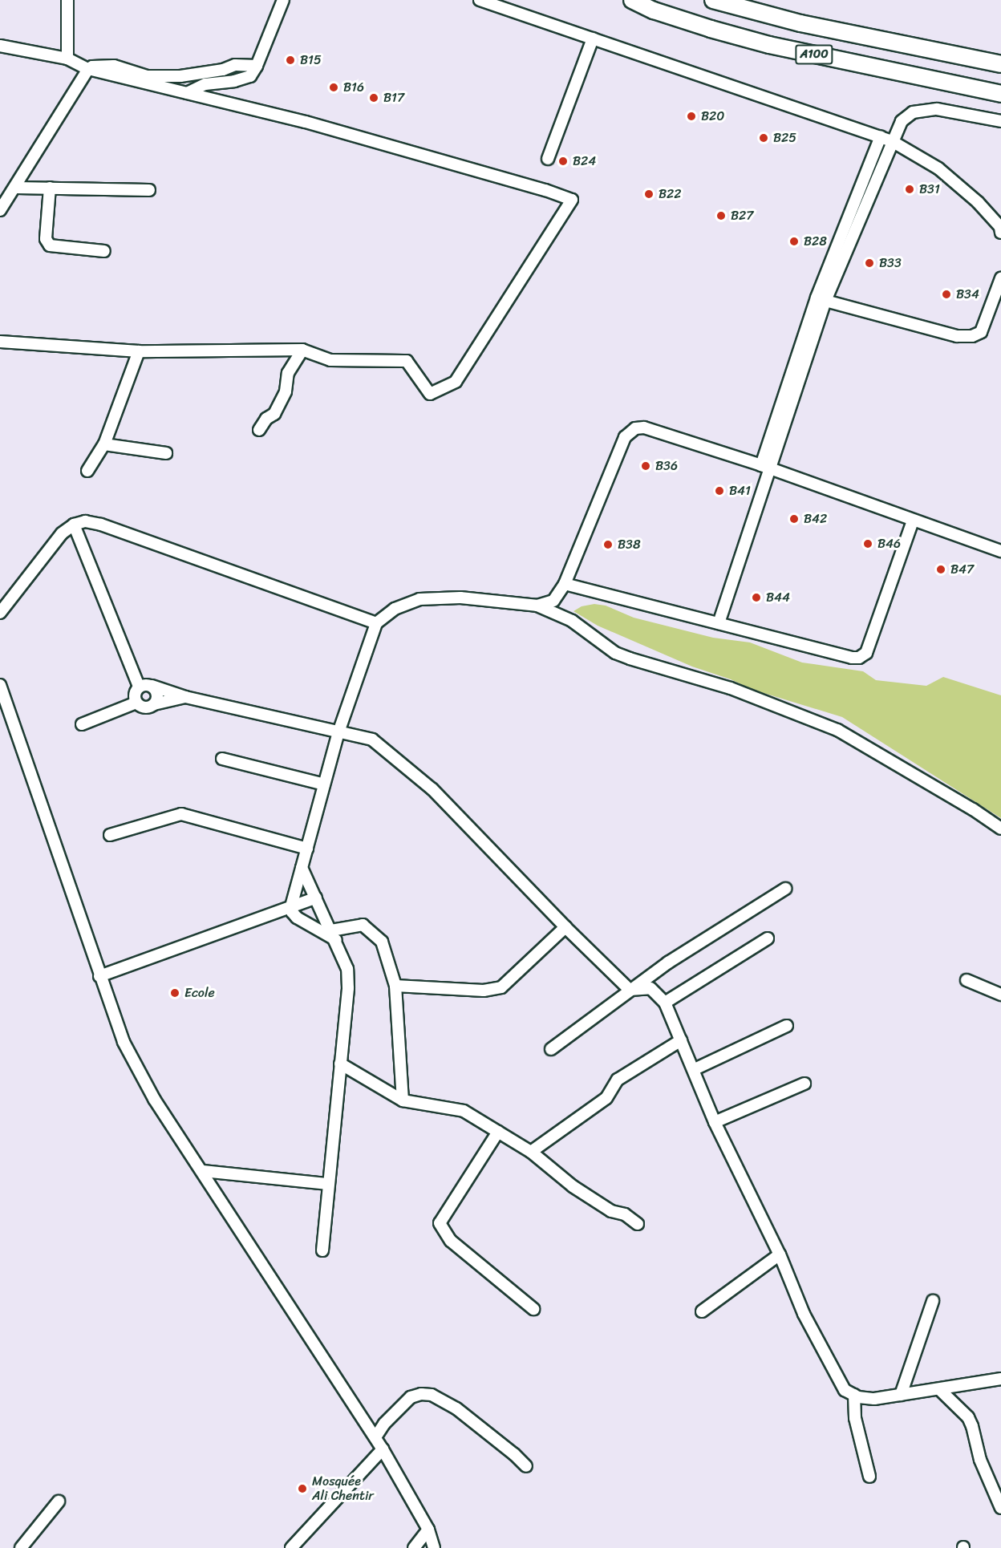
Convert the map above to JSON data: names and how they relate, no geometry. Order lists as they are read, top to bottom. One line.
{"streets":{"highway":["A100"]},"places":["B15","B16","B17","B20","B25","B24","B31","B22","B27","B28","B33","B34","B36","B41","B42","B46","B38","B47","B44","Ecole","Mosquée Ali Chentir"]}
